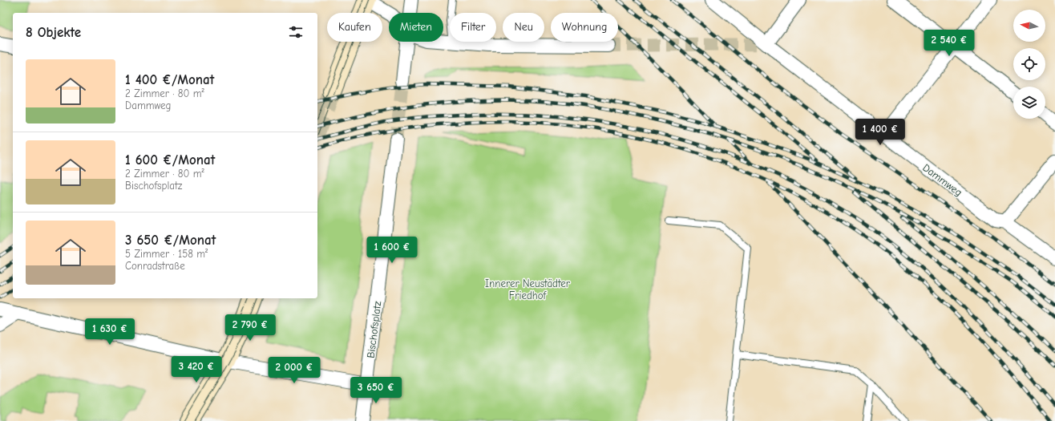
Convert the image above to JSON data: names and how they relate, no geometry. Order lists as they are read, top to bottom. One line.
{"streets":{"street":["Dammweg","Bischofsplatz"]},"parks":["Innerer Neustädter Friedhof"],"north":"left","page":{"chip":["Kaufen","Mieten","Filter","Neu","Wohnung"],"heading":"8 Objekte","price":["2 540 €","1 400 €","1 600 €","2 790 €","1 630 €","3 420 €","2 000 €","3 650 €"],"list":[{"name":"1 400 €/Monat","note":"2 Zimmer · 80 m² · Dammweg"},{"name":"1 600 €/Monat","note":"2 Zimmer · 80 m² · Bischofsplatz"},{"name":"3 650 €/Monat","note":"5 Zimmer · 158 m² · Conradstraße"}]}}
